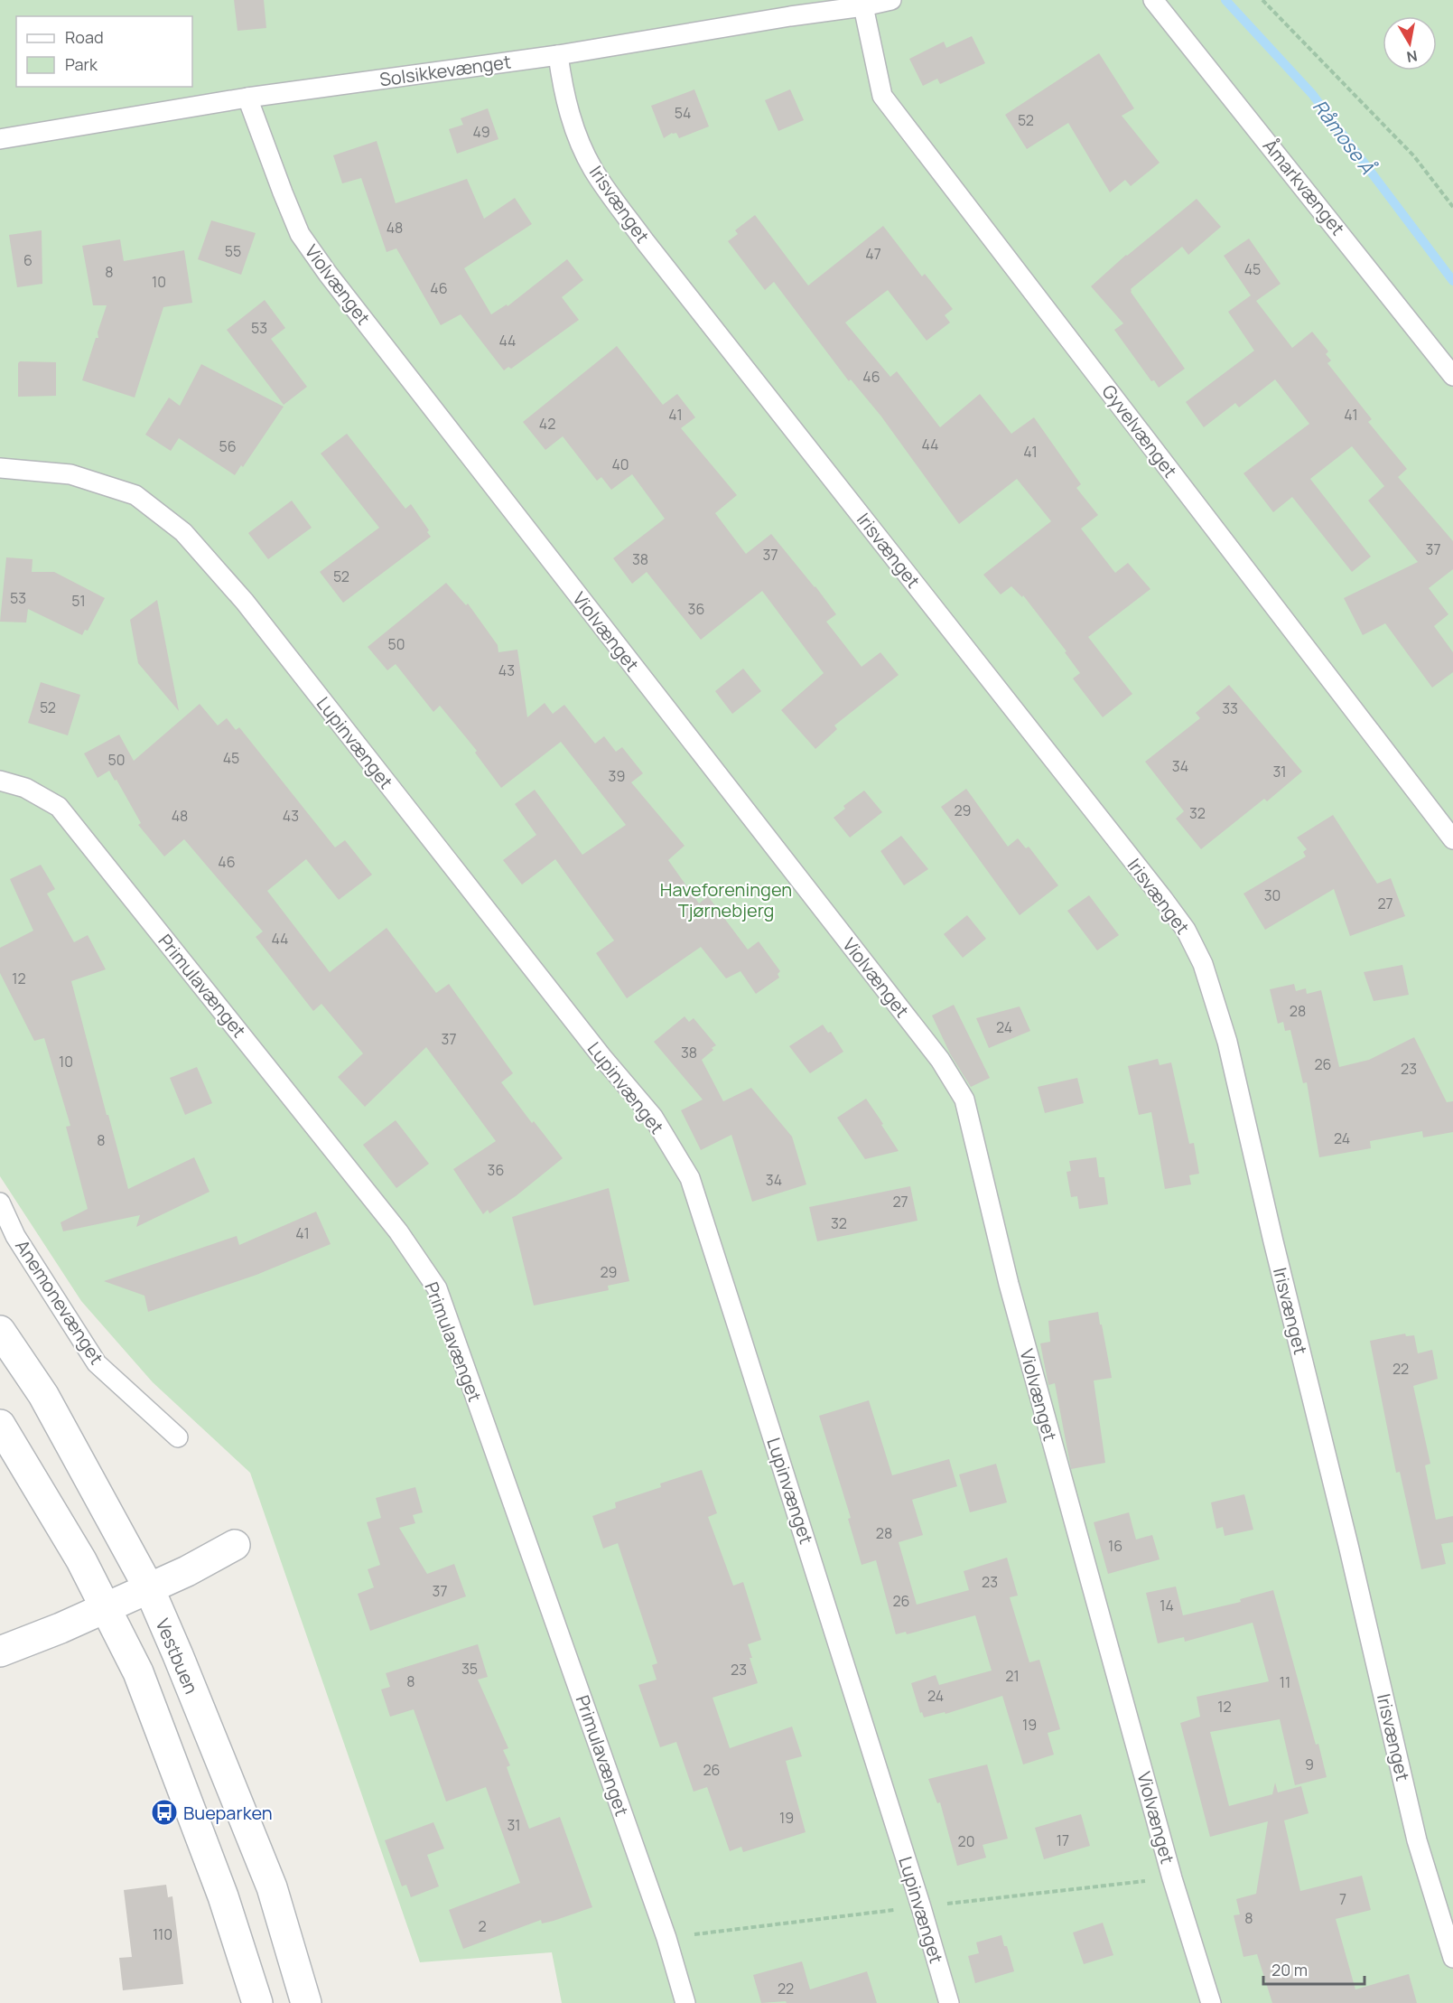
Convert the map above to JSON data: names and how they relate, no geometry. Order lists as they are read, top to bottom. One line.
{"streets":{"street":["Vestbuen"],"lane":["Solsikkevænget","Åmarkvænget","Irisvænget","Violvænget","Gyvelvænget","Lupinvænget","Primulavænget","Anemonevænget"]},"crossings":[["Solsikkevænget","Irisvænget"],["Solsikkevænget","Violvænget"],["Solsikkevænget","Gyvelvænget"]],"water":["Råmose Å"],"parks":["Haveforeningen Tjørnebjerg"],"places":{"bus stop":["Bueparken"]},"house_numbers":["54","52","49","48","55","47","6","45","8","10","46","53","44","46","41","41","42","44","56","41","40","37","37","38","52","53","51","36","50","43","52","33","45","50","34","31","39","29","32","48","43","46","30","27","44","12","28","24","37","38","10","26","23","24","8","36","34","27","32","41","29","22","28","16","23","37","26","14","35","23","21","8","11","24","12","19","9","26","19","31","17","20","7","8","2","110","22"],"legend":["Road","Park"],"scale_bar":"20 m","north":"bottom"}
